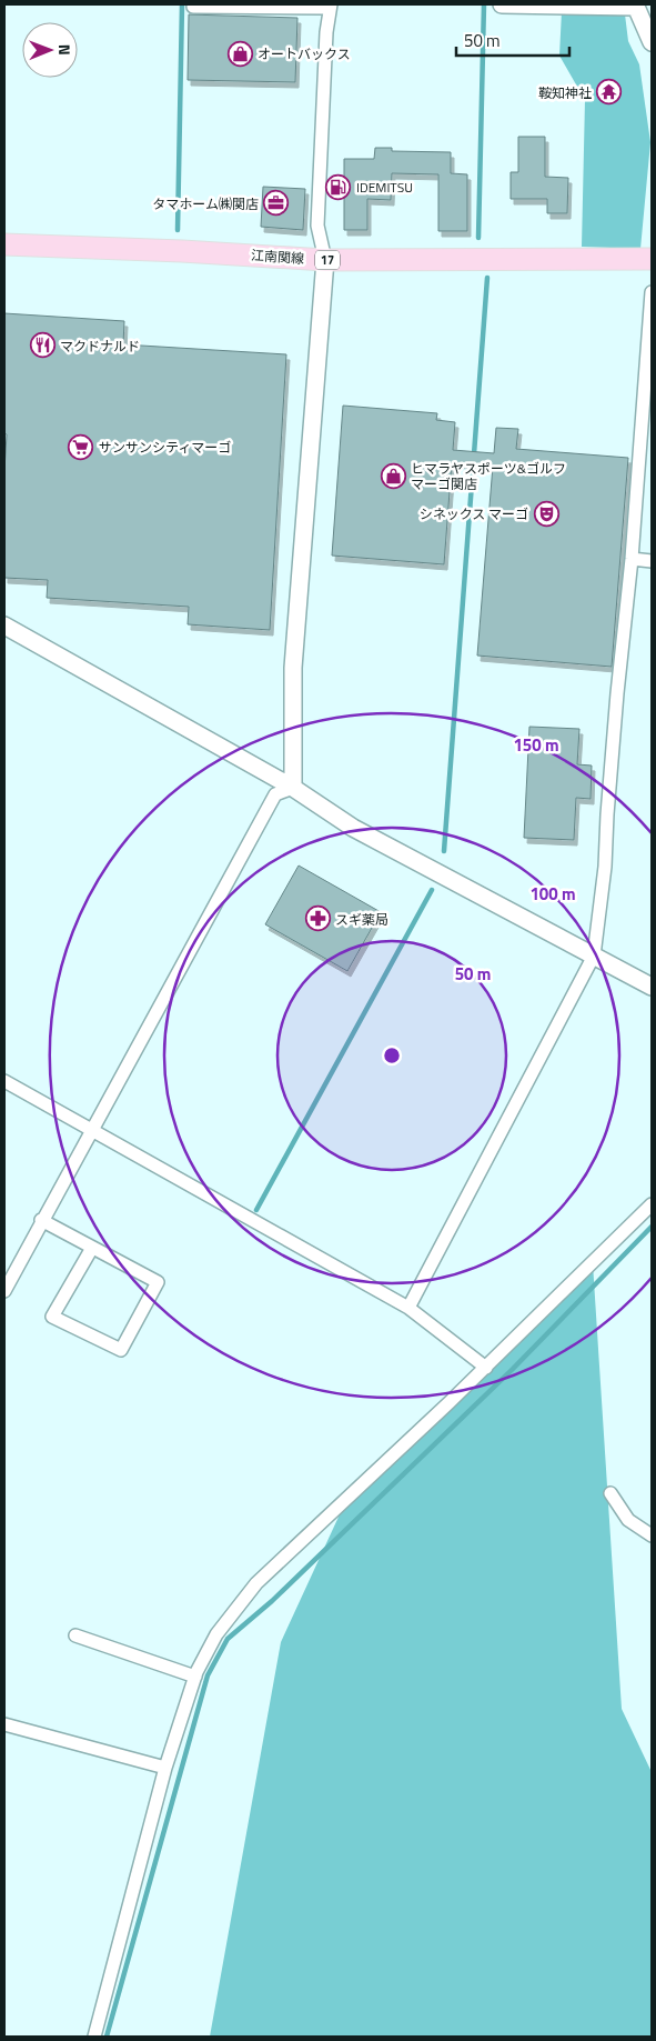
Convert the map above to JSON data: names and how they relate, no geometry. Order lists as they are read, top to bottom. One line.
{"streets":{"main road":["江南関線","17"]},"places":{"shop":["オートバックス","ヒマラヤスポーツ&ゴルフ マーゴ関店"],"temple":["鞍知神社"],"fuel station":["IDEMITSU"],"office":["タマホーム㈱関店"],"restaurant":["マクドナルド"],"supermarket":["サンサンシティマーゴ"],"theatre":["シネックス マーゴ"],"pharmacy":["スギ薬局"]},"scale_bar":"50 m","north":"right","rings":["150 m","100 m","50 m"]}
